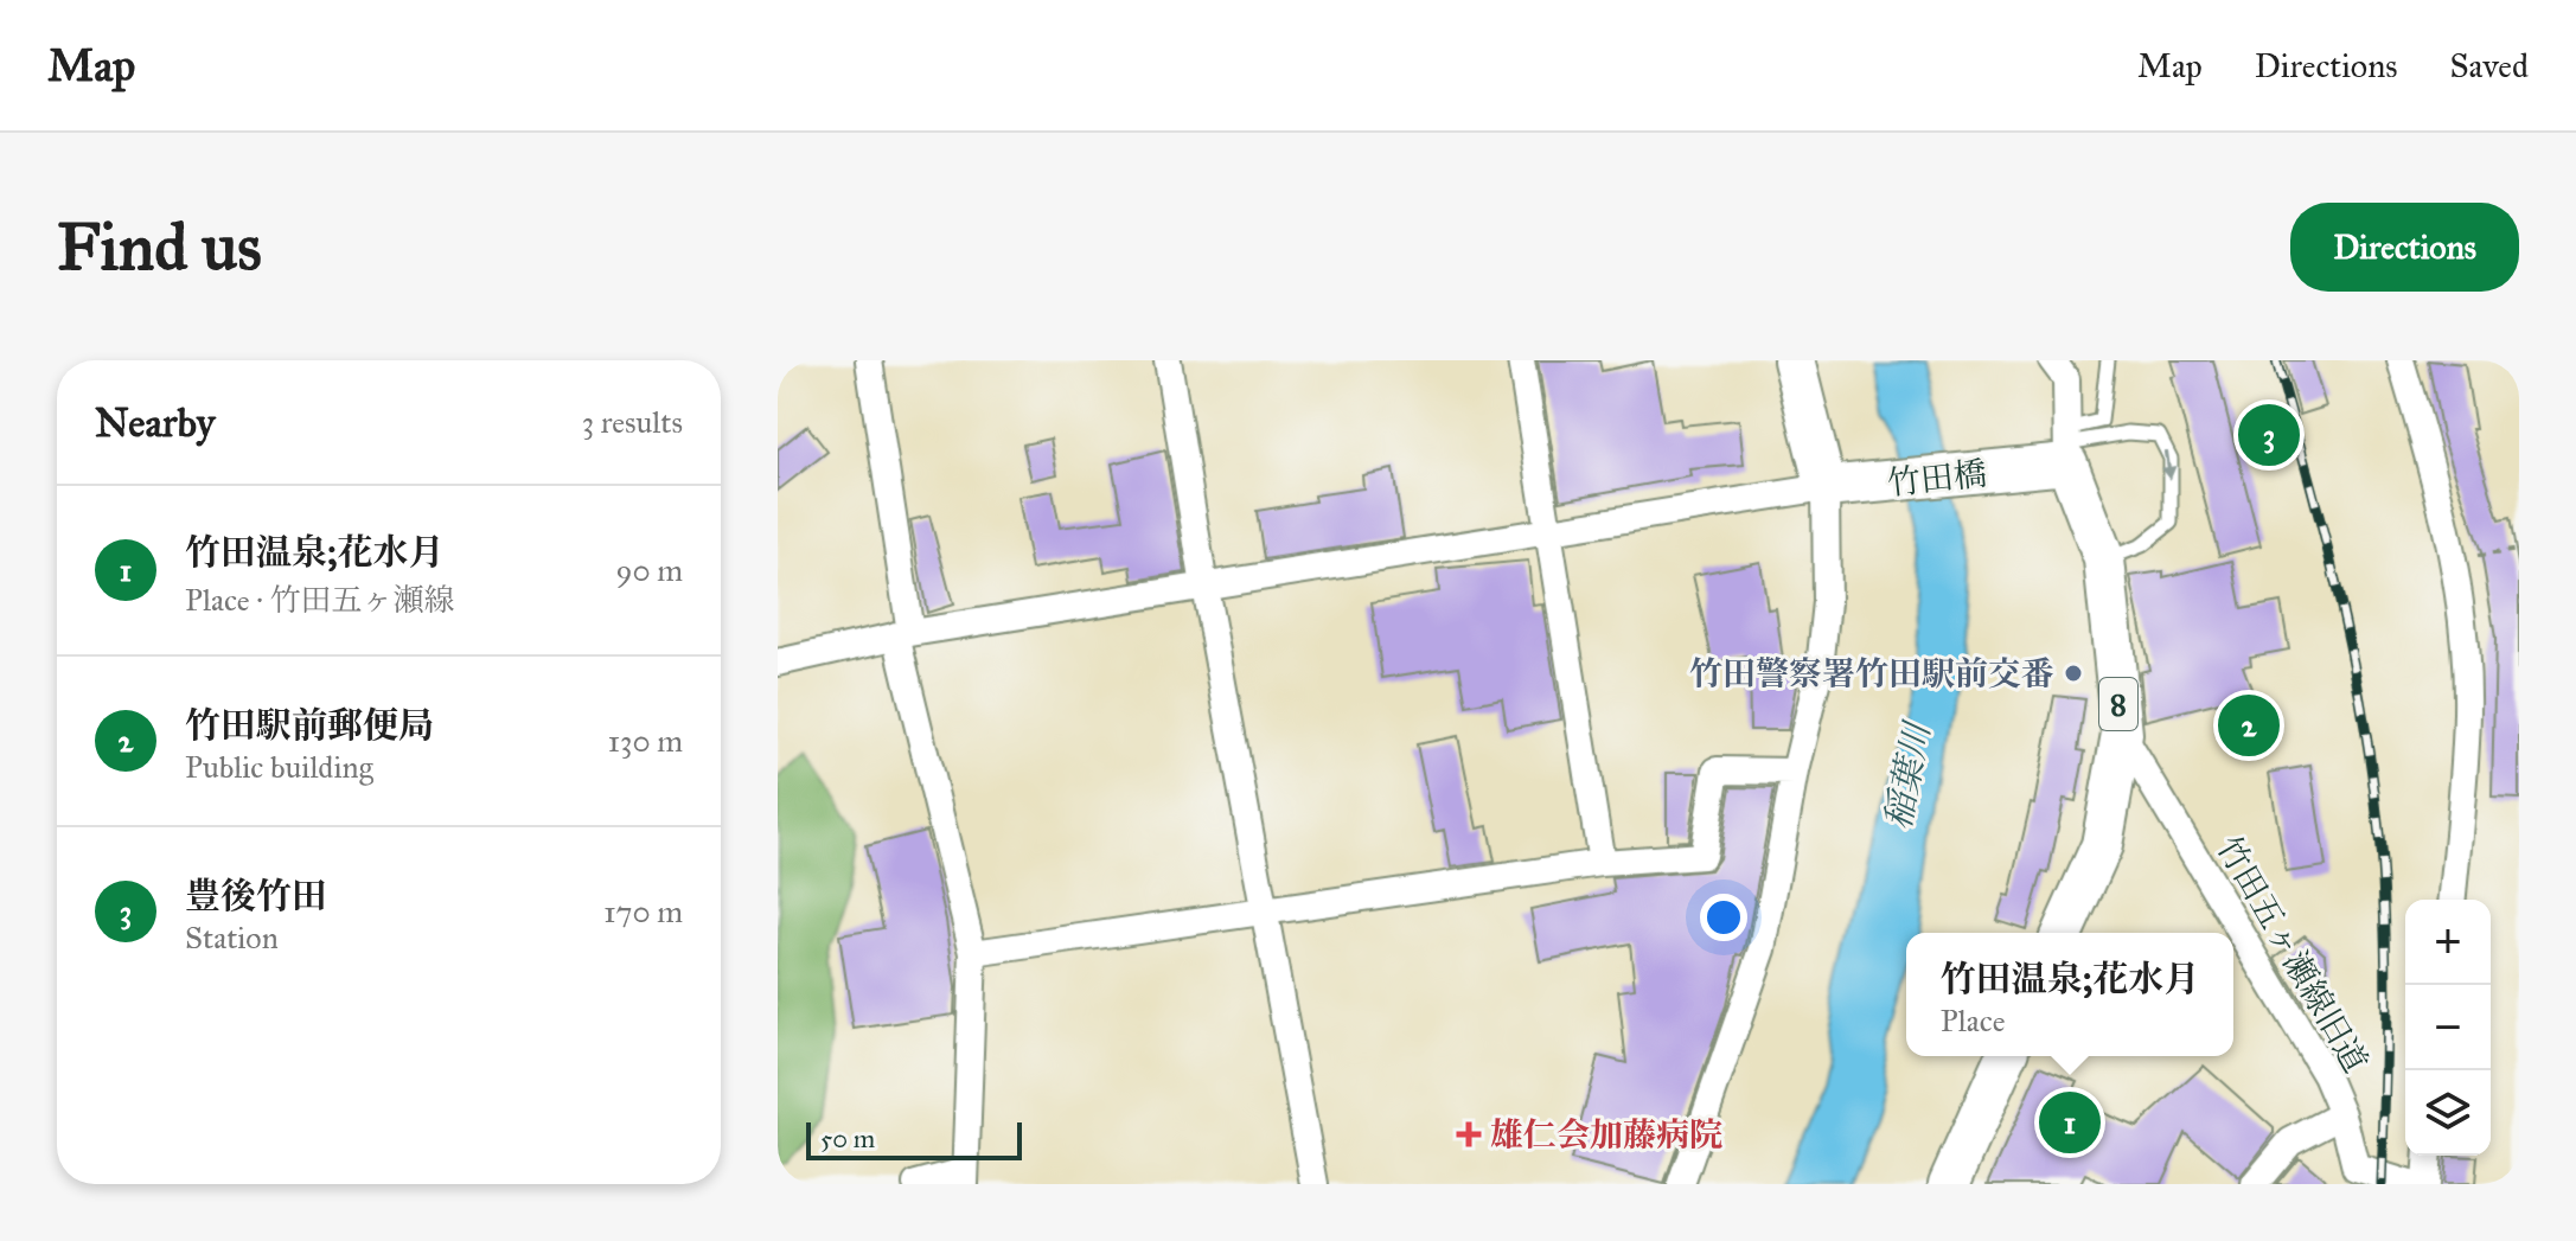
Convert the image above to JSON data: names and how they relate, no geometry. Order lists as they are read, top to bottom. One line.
{"streets":{"main road":["竹田橋","8"],"street":["竹田五ヶ瀬線旧道"]},"crossings":[["竹田橋","8"],["8","竹田五ヶ瀬線旧道"]],"water":["稲葉川"],"places":{"other":["竹田警察署竹田駅前交番"],"health":["雄仁会加藤病院"]},"scale_bar":"50 m","page":{"header":"Map","nav":["Map","Directions","Saved"],"buttons":"Directions","title":"Find us","heading":["Nearby","3 results"],"pins":["3","2","1"],"list":[{"mark":"1","name":"竹田温泉;花水月","note":"Place · 竹田五ヶ瀬線","value":"90 m"},{"mark":"2","name":"竹田駅前郵便局","note":"Public building","value":"130 m"},{"mark":"3","name":"豊後竹田","note":"Station","value":"170 m"}],"map_buttons":["+","−"],"popup":["竹田温泉;花水月","Place"],"scale":"50 m"}}
